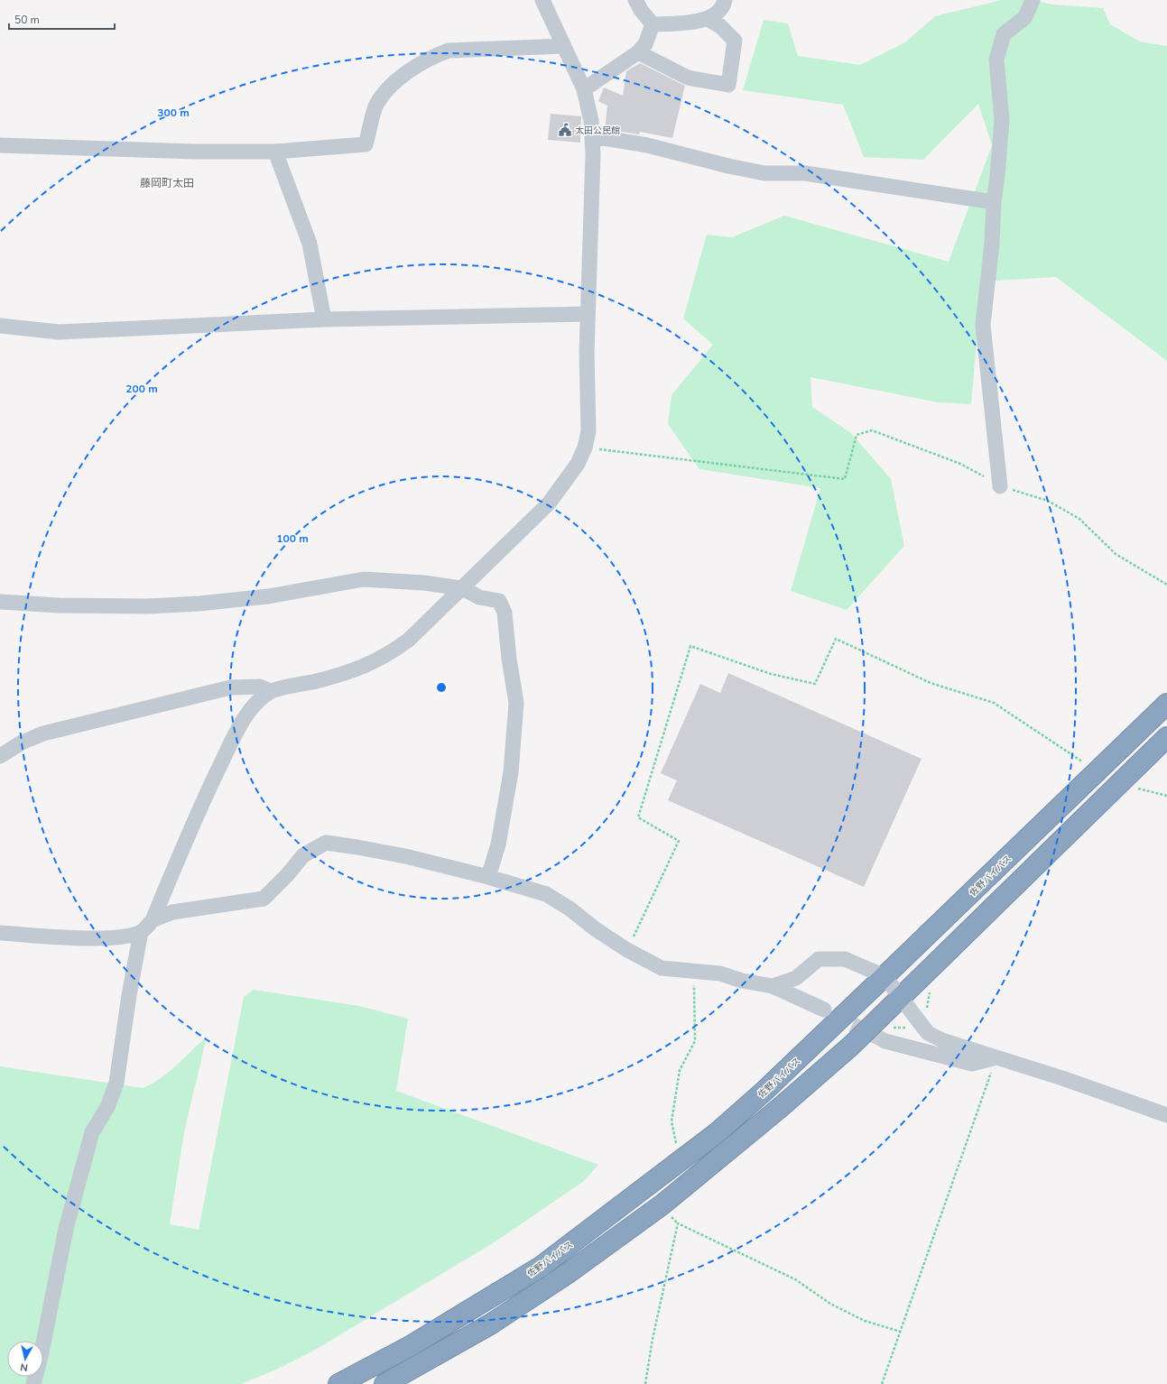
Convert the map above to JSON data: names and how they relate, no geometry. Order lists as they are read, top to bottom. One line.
{"streets":{"highway":["佐野バイパス"]},"districts":["藤岡町太田"],"places":{"public building":["太田公民館"]},"scale_bar":"50 m","north":"bottom","rings":["300 m","200 m","100 m"]}
